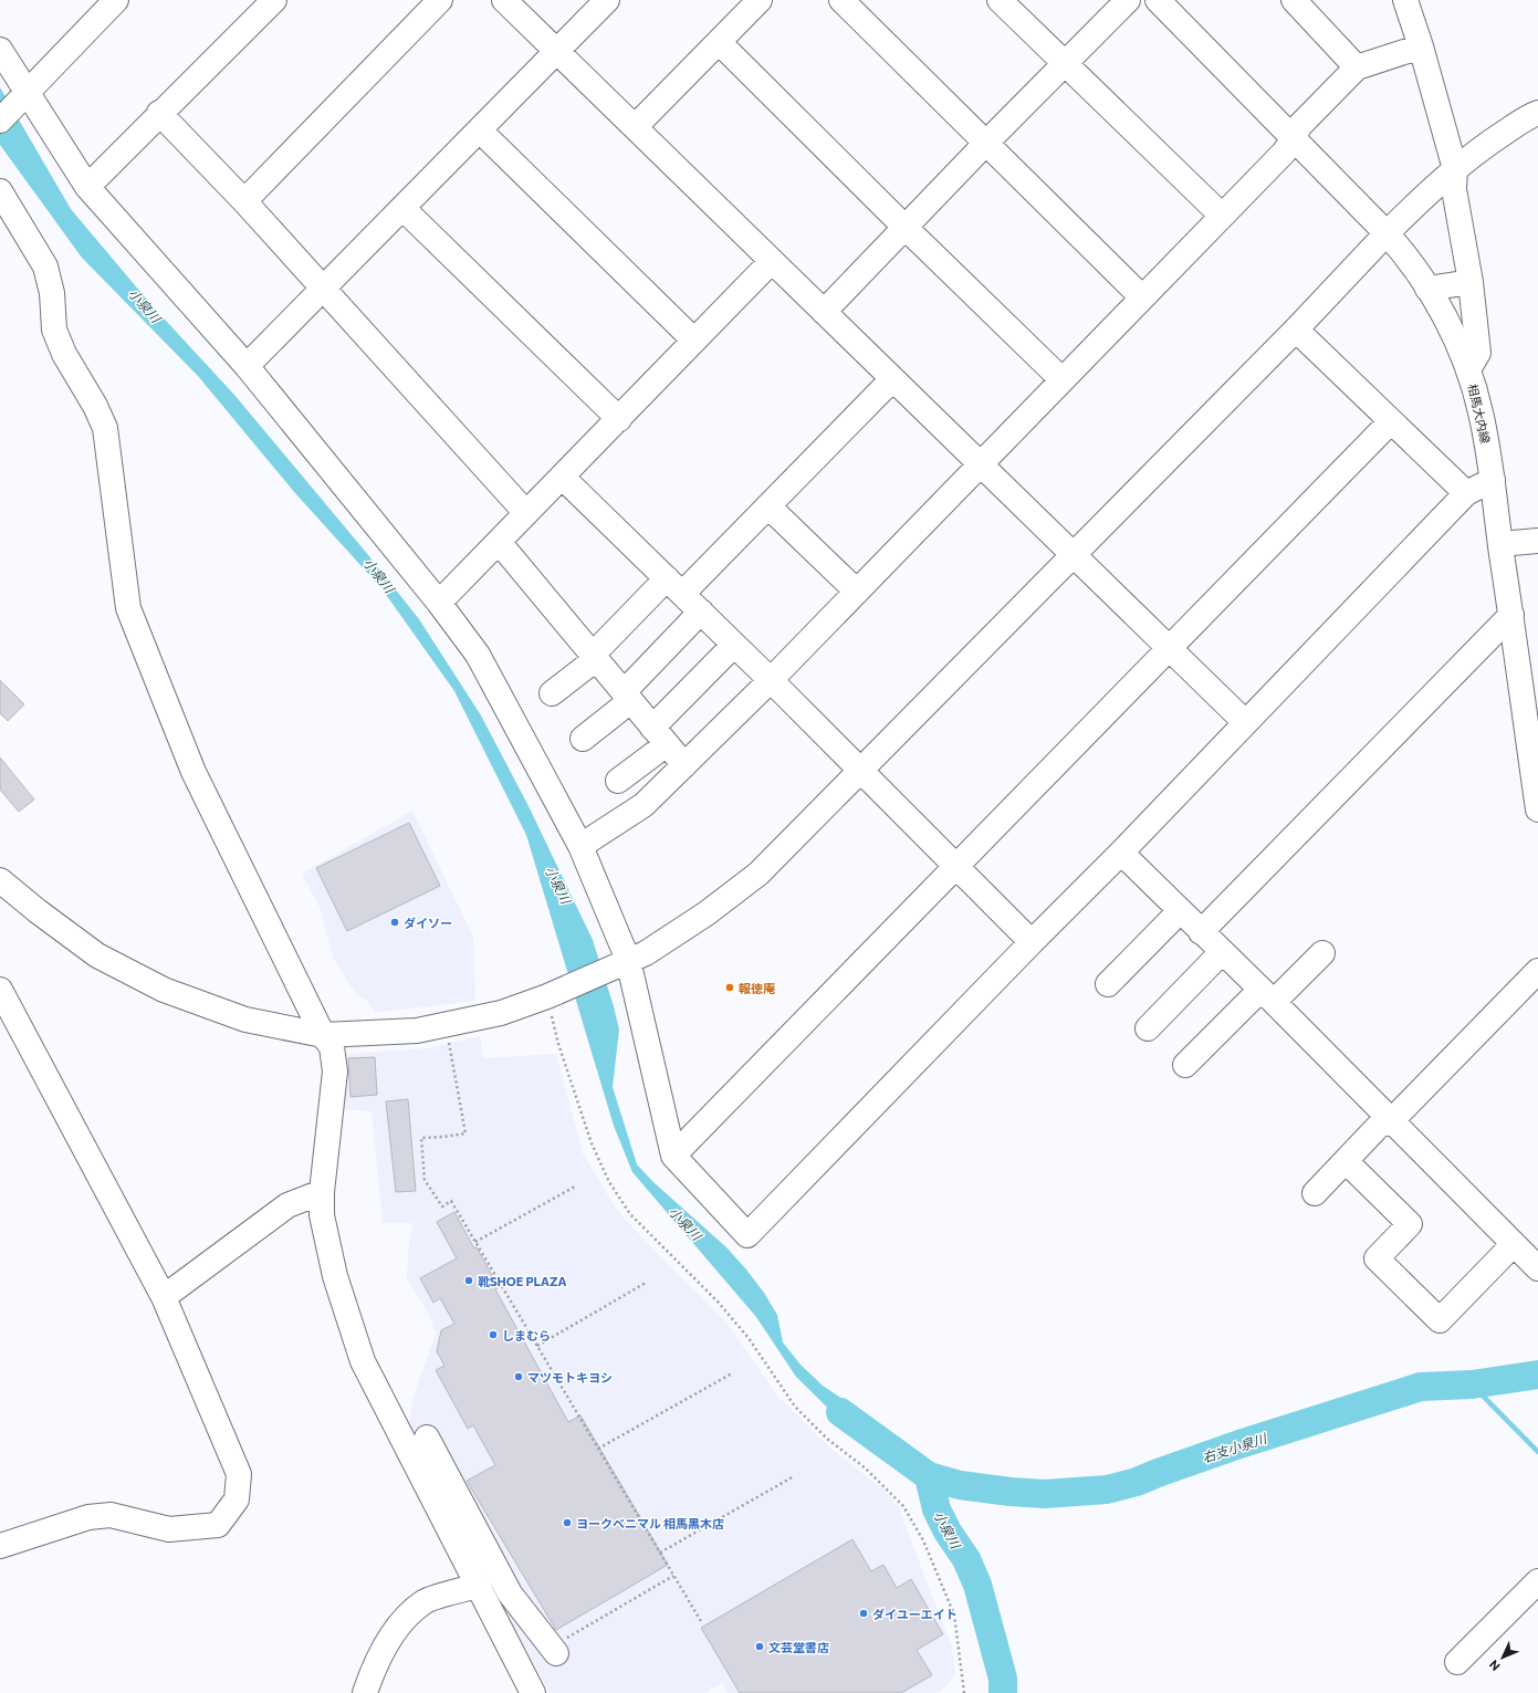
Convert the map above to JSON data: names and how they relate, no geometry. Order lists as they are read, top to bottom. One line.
{"streets":{"street":["相馬大内線"]},"water":["小泉川","右支小泉川"],"places":["ダイソー","報徳庵","靴SHOE PLAZA","しまむら","マツモトキヨシ","ヨークベニマル 相馬黒木店","ダイユーエイト","文芸堂書店"],"north":"bottom left"}
